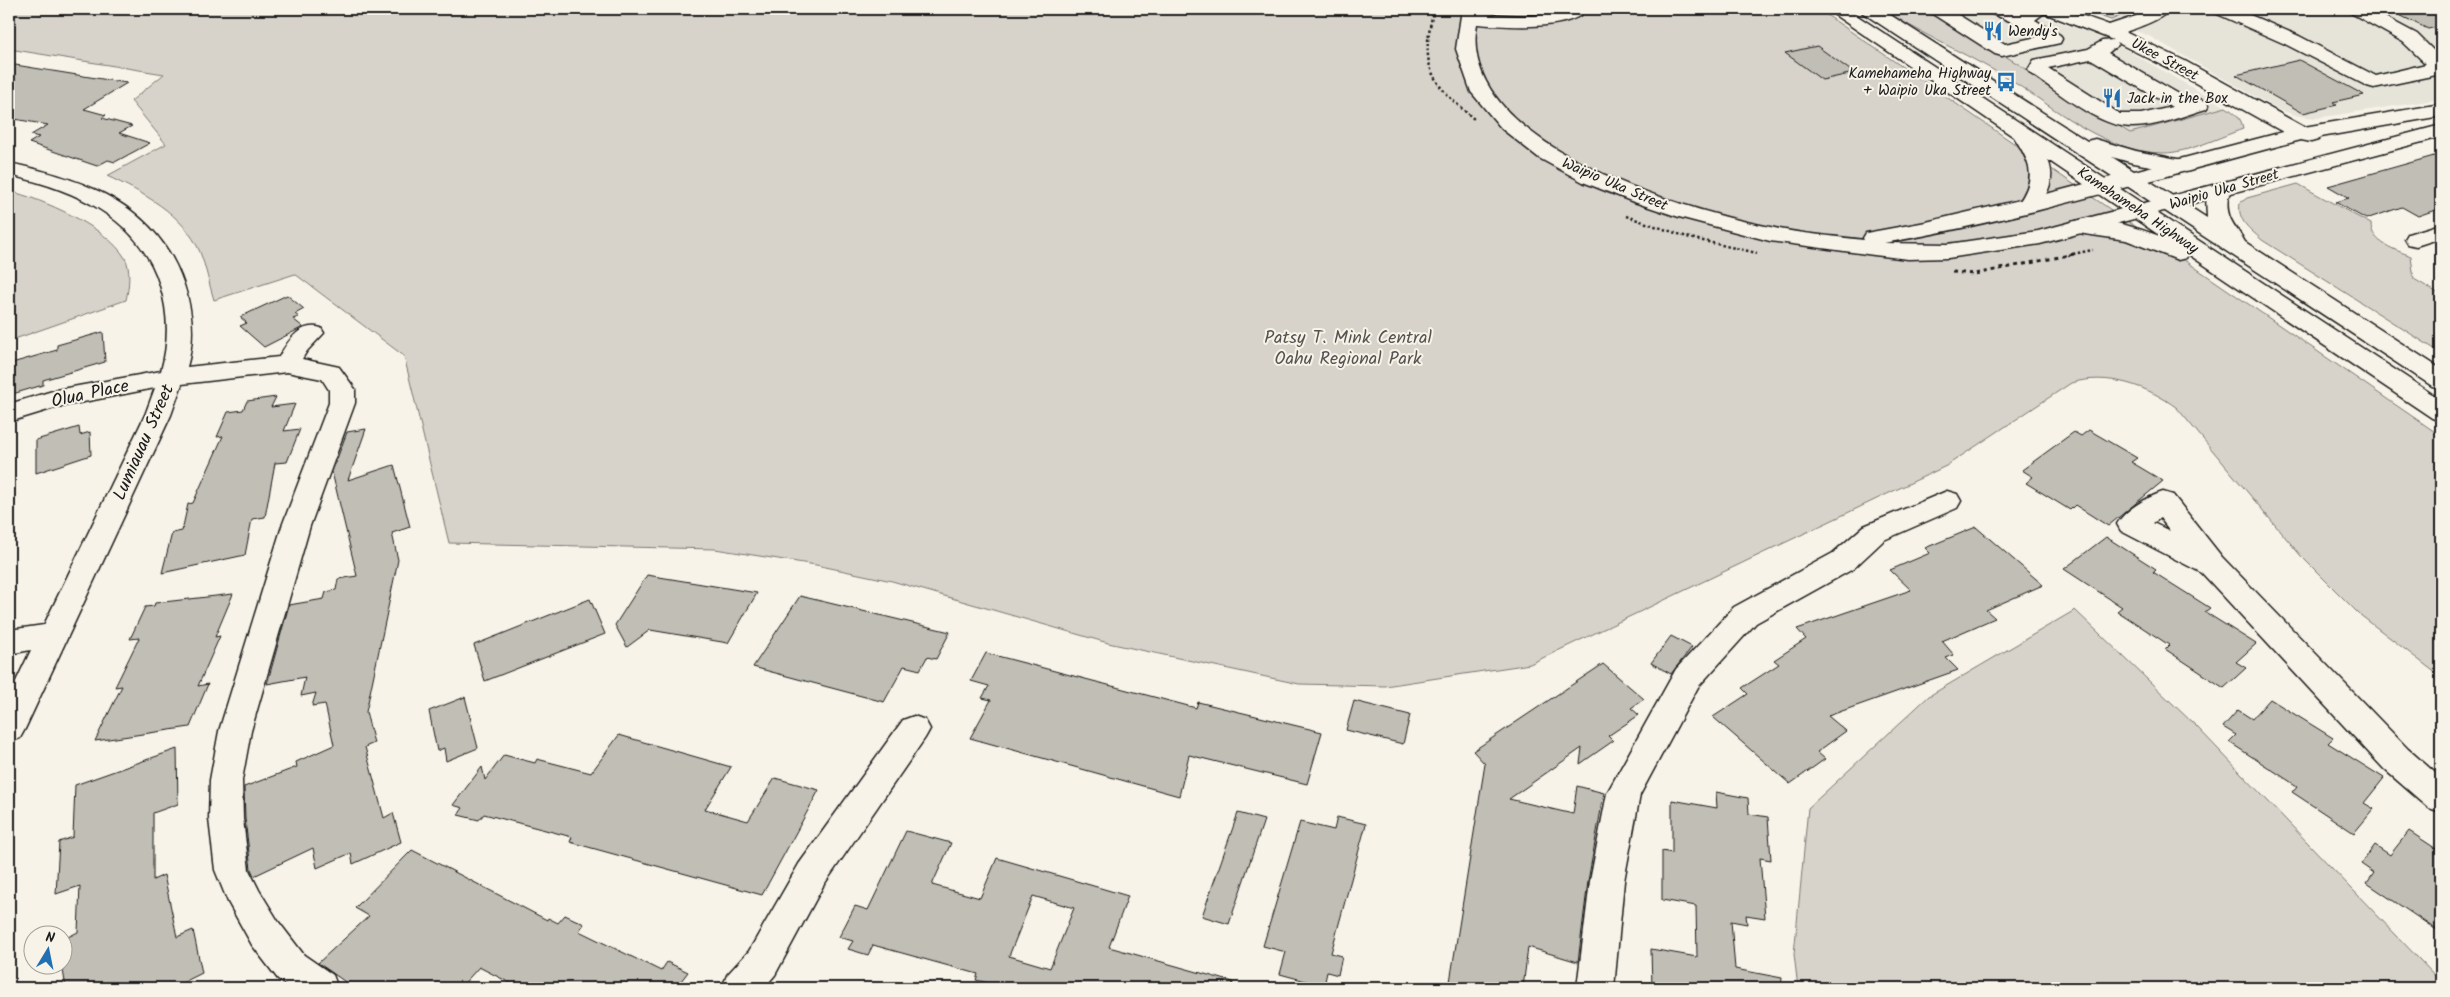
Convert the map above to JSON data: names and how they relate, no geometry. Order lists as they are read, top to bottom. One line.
{"streets":{"street":["Ukee Street","Waipio Uka Street","Kamehameha Highway","Olua Place","Lumiauau Street"]},"crossings":[["Ukee Street","Waipio Uka Street"],["Waipio Uka Street","Kamehameha Highway"],["Olua Place","Lumiauau Street"]],"parks":["Patsy T. Mink Central Oahu Regional Park"],"places":{"restaurant":["Wendy's","Jack in the Box"],"bus stop":["Kamehameha Highway + Waipio Uka Street"]},"north":"top"}
